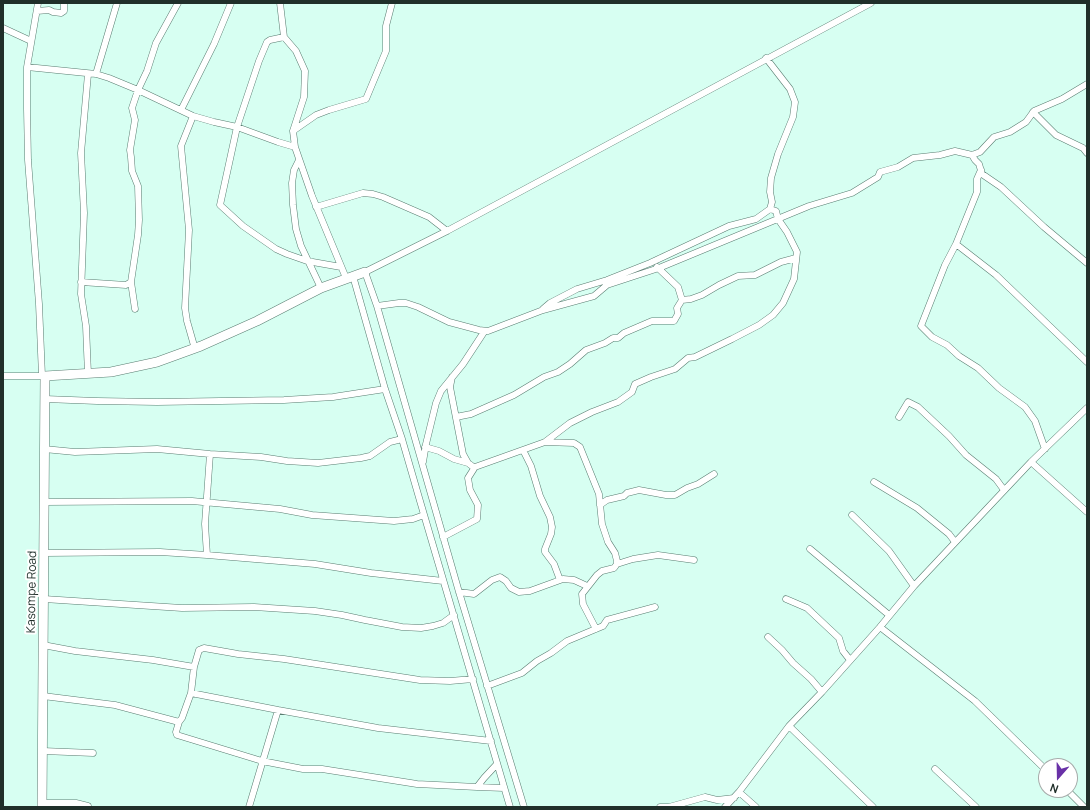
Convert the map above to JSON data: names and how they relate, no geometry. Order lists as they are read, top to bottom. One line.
{"streets":{"street":["Kasompe Road"]},"north":"bottom"}
